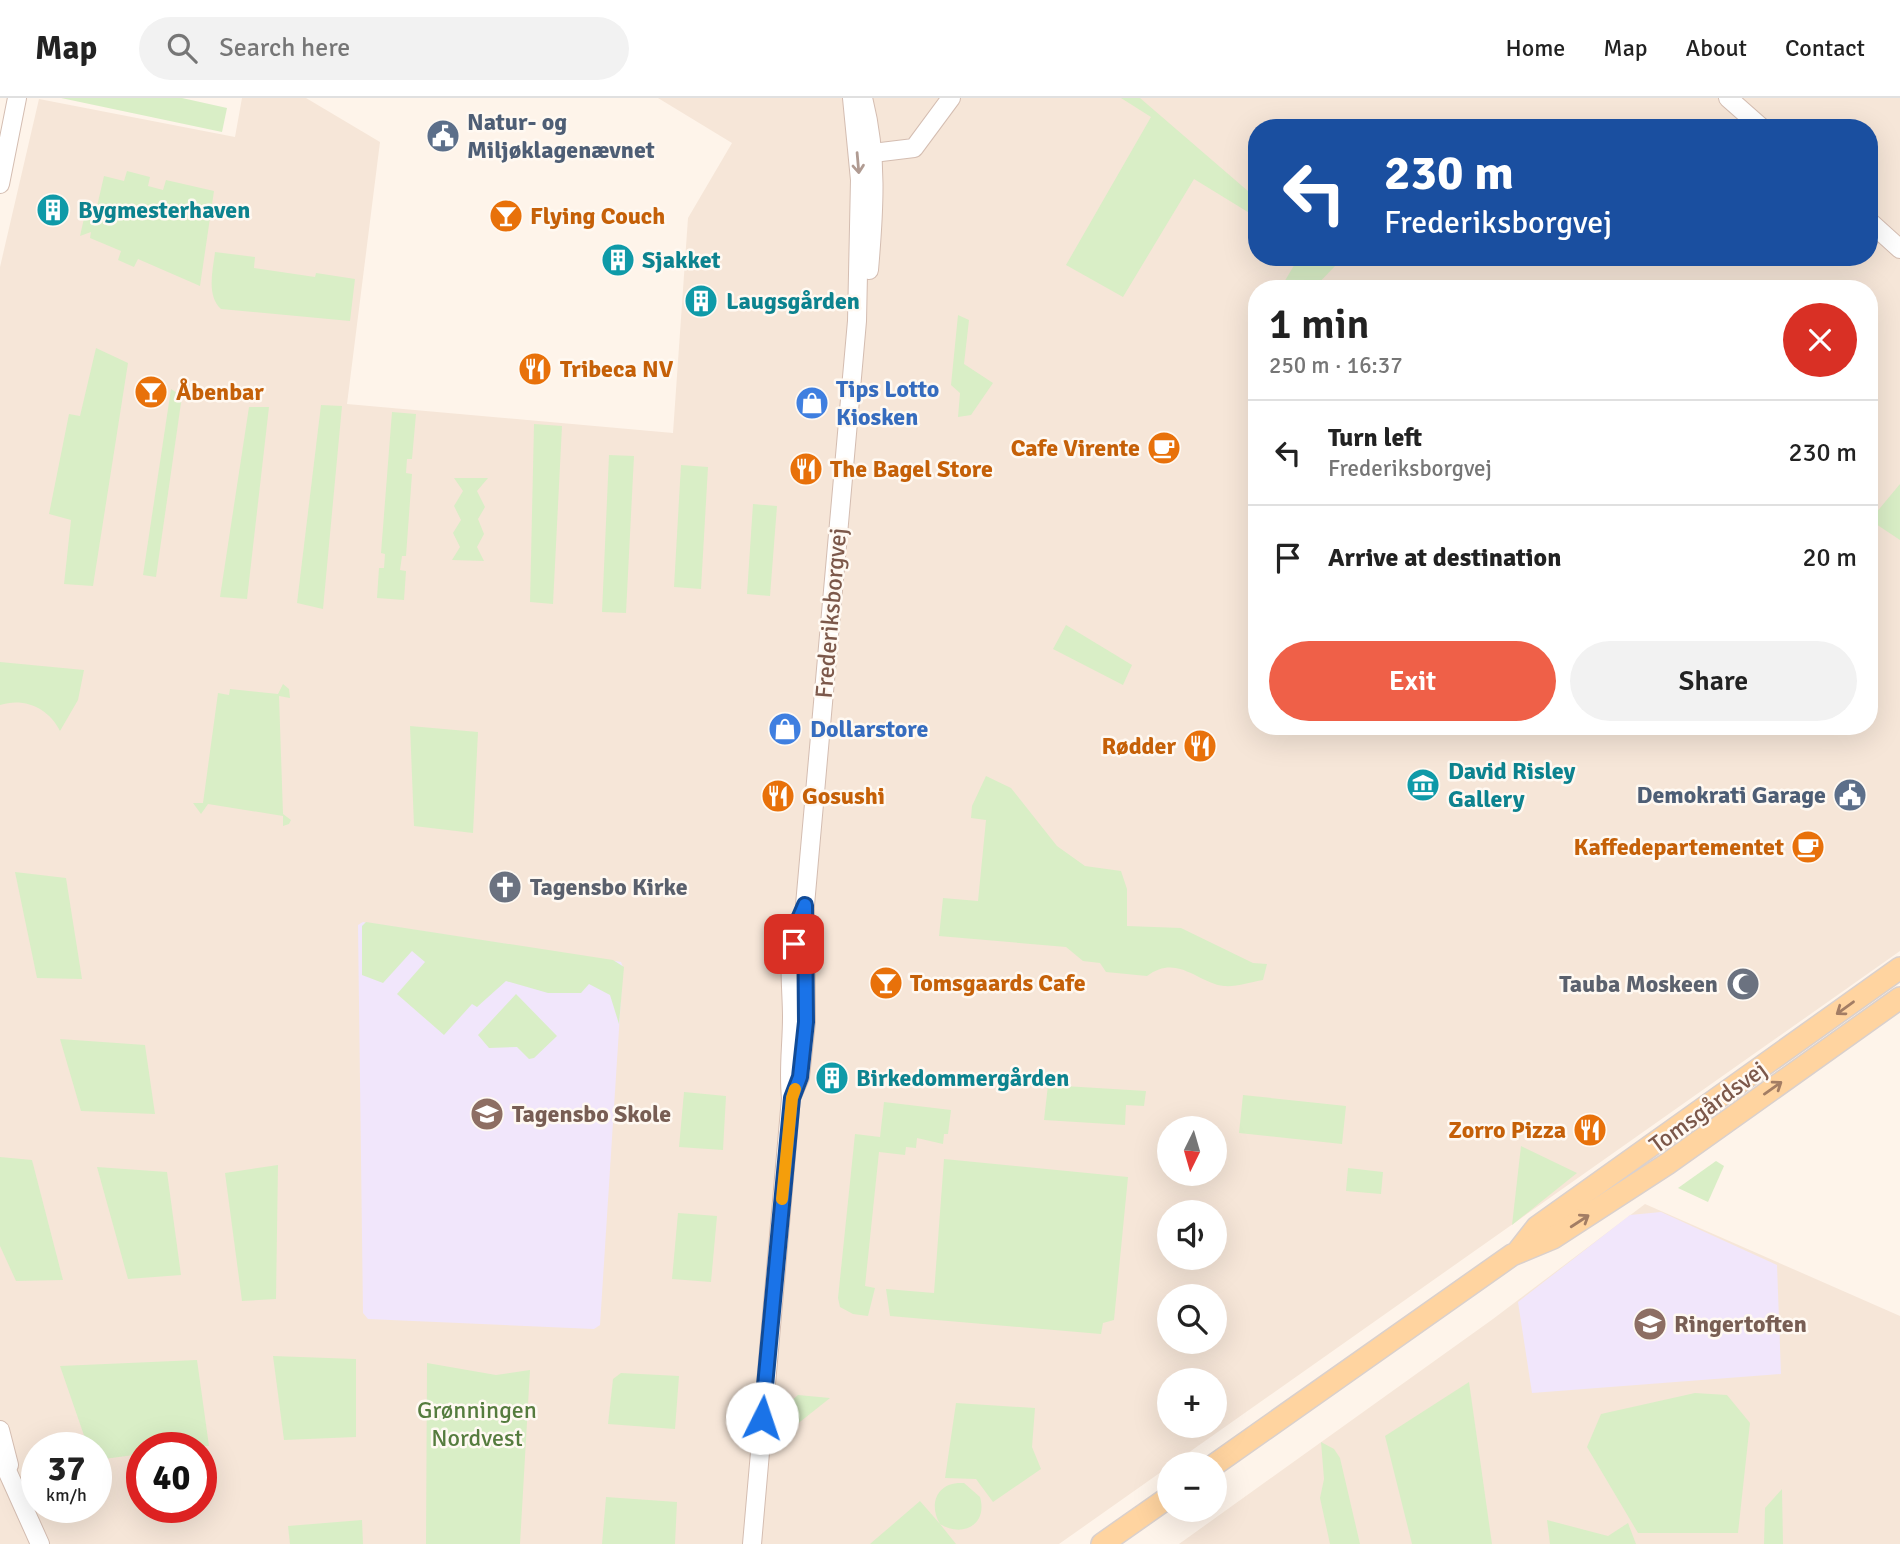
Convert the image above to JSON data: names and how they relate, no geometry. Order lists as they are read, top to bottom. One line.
{"streets":{"main road":["Tomsgårdsvej"],"street":["Frederiksborgvej"]},"parks":["Grønningen Nordvest"],"places":{"public building":["Natur- og Miljøklagenævnet","Demokrati Garage"],"building":["Bygmesterhaven","Sjakket","Laugsgården","Birkedommergården"],"bar":["Flying Couch","Åbenbar","Tomsgaards Cafe"],"restaurant":["Tribeca NV","The Bagel Store","Rødder","Gosushi","Zorro Pizza"],"shop":["Tips Lotto Kiosken","Dollarstore"],"cafe":["Cafe Virente","Kaffedepartementet"],"museum":["David Risley Gallery"],"church":["Tagensbo Kirke"],"mosque":["Tauba Moskeen"],"school or university":["Tagensbo Skole","Ringertoften"]},"north":"bottom","page":{"header":"Map","search":"Search here","nav":["Home","Map","About","Contact"],"turn":["230 m","Frederiksborgvej"],"heading":["1 min","250 m · 16:37"],"list":[{"name":"Turn left","note":"Frederiksborgvej","value":"230 m"},{"name":"Arrive at destination","value":"20 m"}],"buttons":["Exit","Share"],"map_buttons":["+","−"],"speed":"37 km/h","limit":"40"}}
